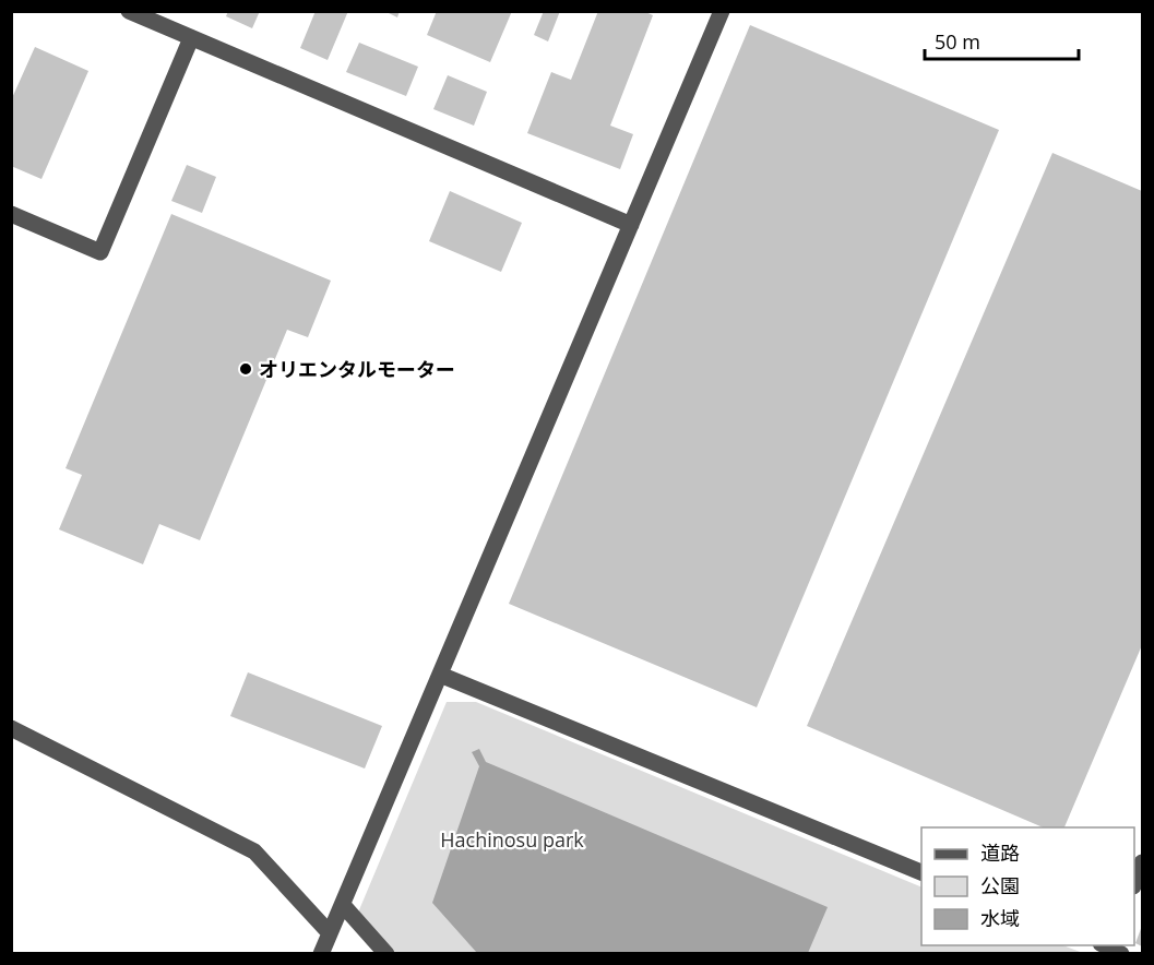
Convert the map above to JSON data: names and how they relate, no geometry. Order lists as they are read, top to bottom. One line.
{"parks":["Hachinosu park"],"places":["オリエンタルモーター"],"legend":["道路","公園","水域"],"scale_bar":"50 m"}
